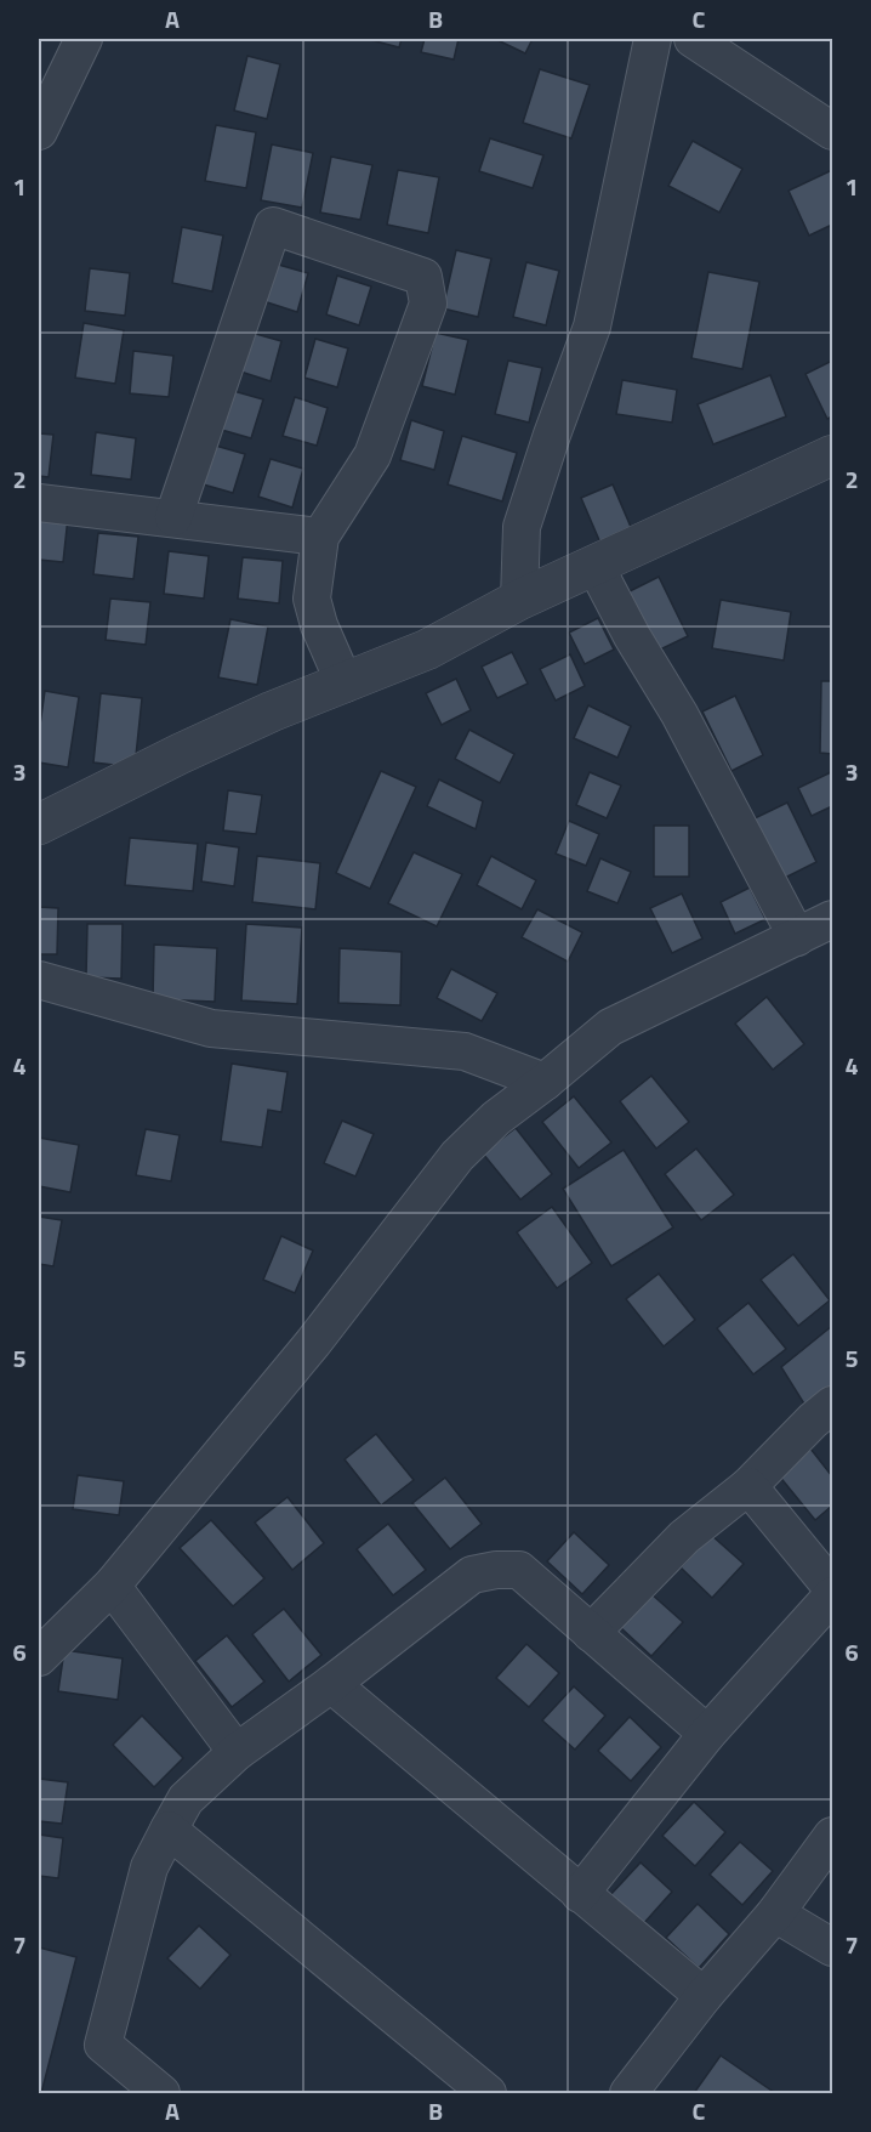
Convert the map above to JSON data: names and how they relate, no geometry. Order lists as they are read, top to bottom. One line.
{"grid":{"columns":["A","B","C"],"rows":["1","2","3","4","5","6","7"]}}
